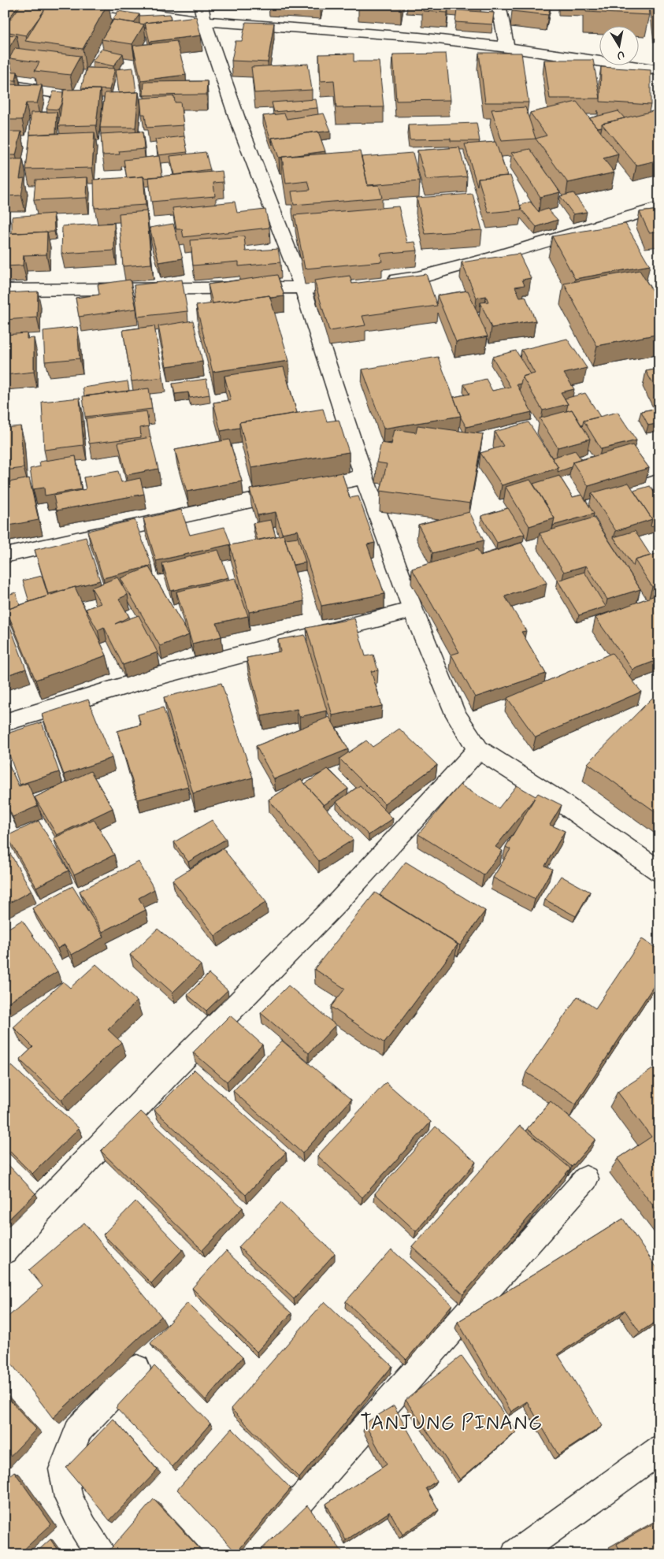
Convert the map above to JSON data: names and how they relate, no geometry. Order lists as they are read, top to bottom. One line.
{"districts":["TANJUNG PINANG"],"north":"bottom"}
